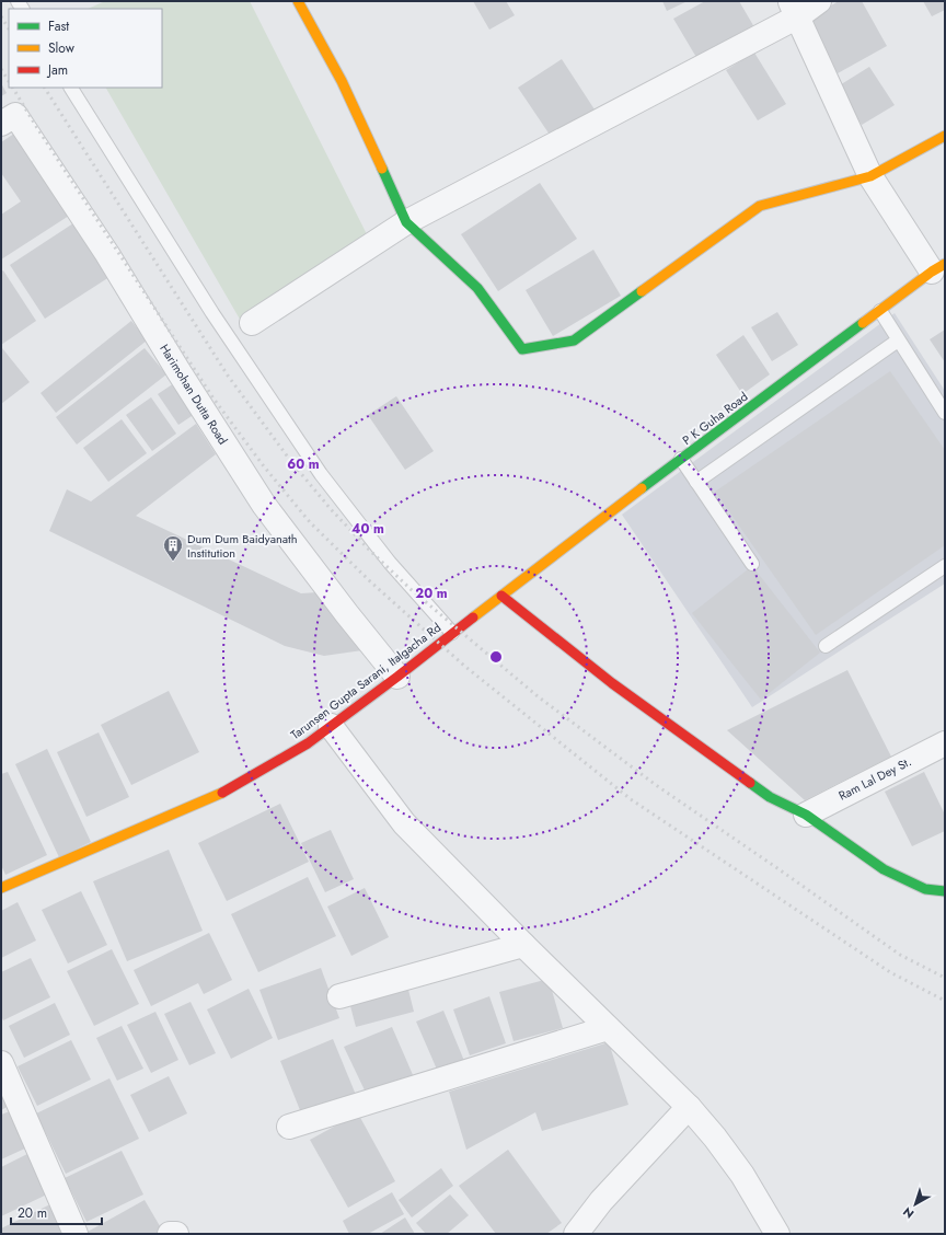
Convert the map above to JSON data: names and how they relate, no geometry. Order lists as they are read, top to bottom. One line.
{"streets":{"street":["Harimohan Dutta Road","P K Guha Road","Tarunsen Gupta Sarani, Italgacha Rd","Ram Lal Dey St."]},"crossings":[["Harimohan Dutta Road","Tarunsen Gupta Sarani, Italgacha Rd"],["P K Guha Road","Tarunsen Gupta Sarani, Italgacha Rd"]],"places":{"building":["Dum Dum Baidyanath Institution"]},"legend":["Fast","Slow","Jam"],"scale_bar":"20 m","north":"bottom left","rings":["60 m","40 m","20 m"]}
